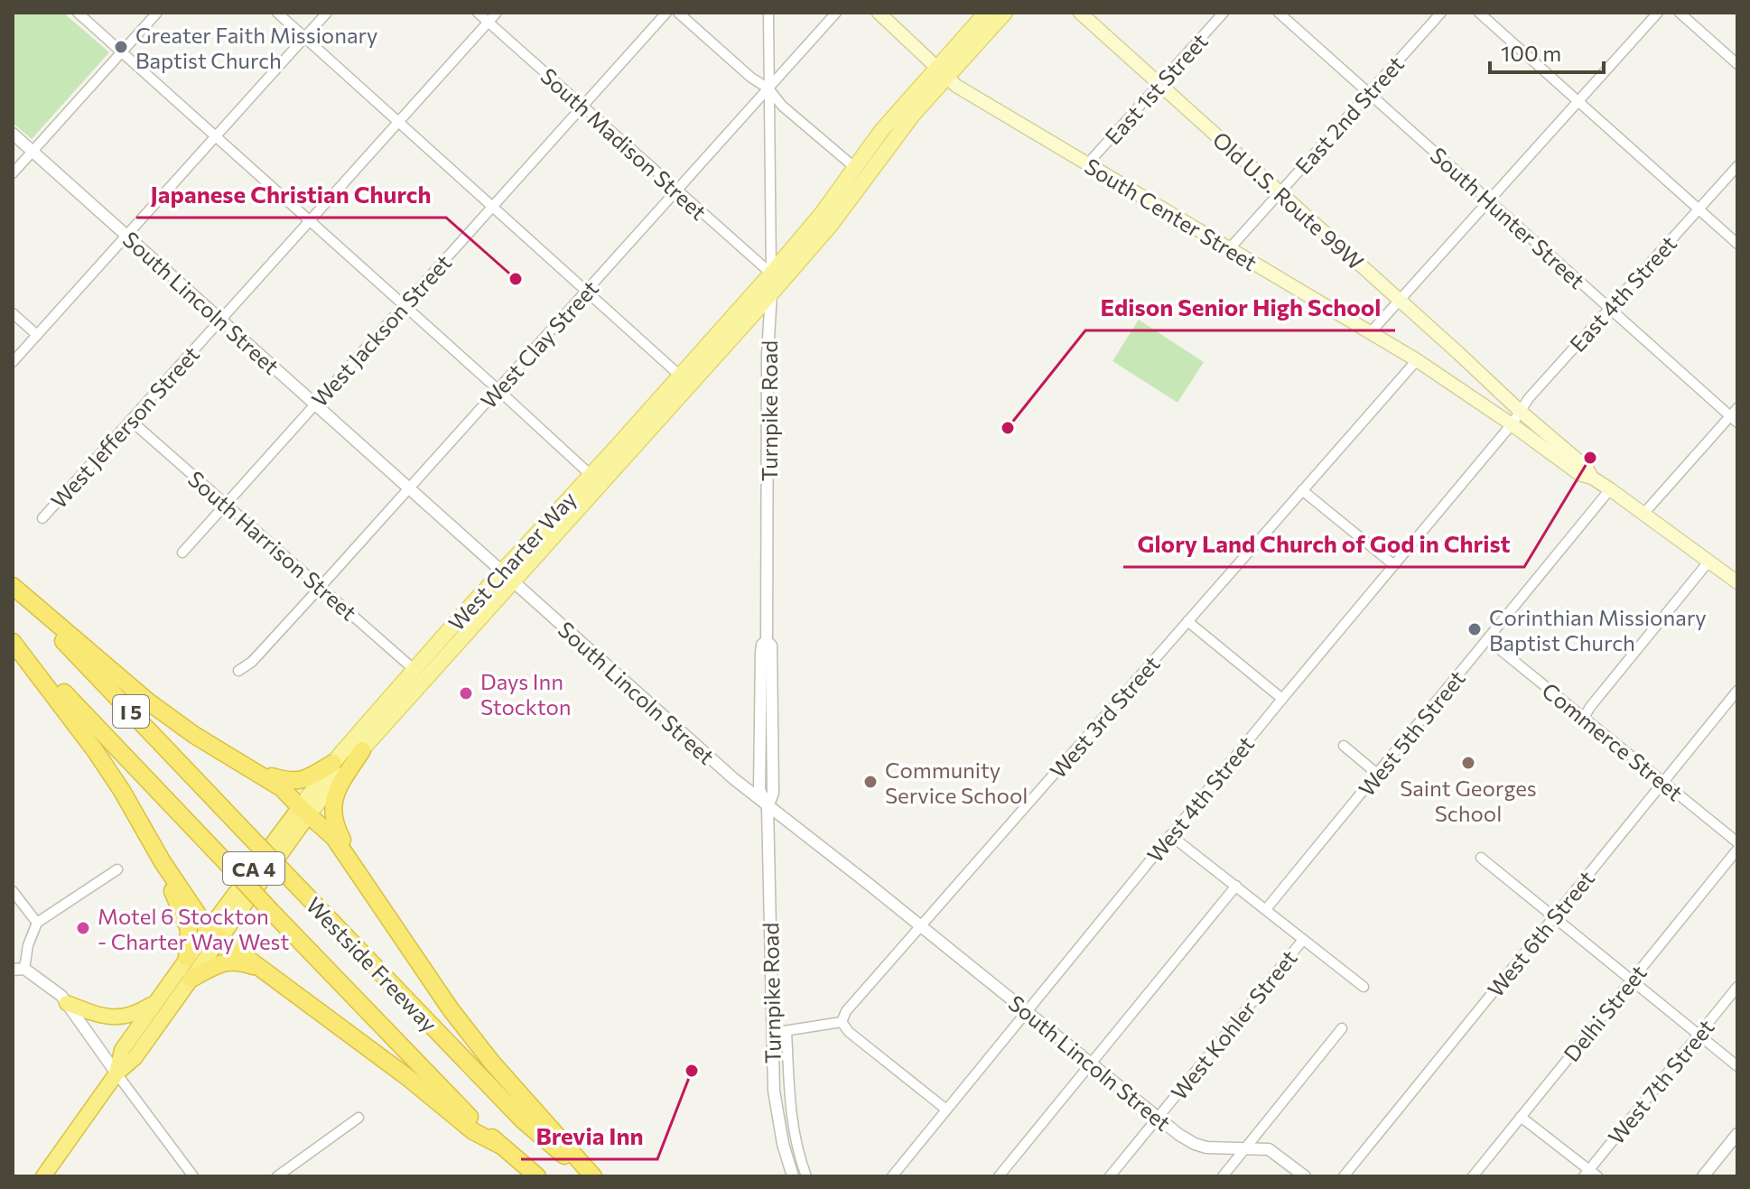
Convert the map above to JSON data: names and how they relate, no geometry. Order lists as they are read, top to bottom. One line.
{"streets":{"highway":["West Charter Way","I 5","CA 4","Westside Freeway"],"main road":["Old U.S. Route 99W","South Center Street"],"street":["East 1st Street","East 2nd Street","South Madison Street","South Hunter Street","East 4th Street","South Lincoln Street","West Jackson Street","West Clay Street","Turnpike Road","West Jefferson Street","South Harrison Street","West 3rd Street","West 5th Street","Commerce Street","West 4th Street","West 6th Street","Delhi Street","West Kohler Street","West 7th Street"]},"crossings":[["East 1st Street","Old U.S. Route 99W"],["East 1st Street","South Center Street"],["East 2nd Street","Old U.S. Route 99W"],["East 2nd Street","South Center Street"],["East 2nd Street","South Hunter Street"],["South Madison Street","West Jackson Street"],["South Madison Street","West Clay Street"],["South Madison Street","Turnpike Road"],["South Madison Street","West Jefferson Street"],["South Madison Street","West Charter Way"],["Old U.S. Route 99W","South Center Street"],["Old U.S. Route 99W","East 4th Street"],["Old U.S. Route 99W","West 5th Street"],["Old U.S. Route 99W","West 4th Street"],["South Center Street","East 4th Street"],["South Center Street","West Charter Way"],["South Center Street","West 3rd Street"],["South Center Street","West 4th Street"],["South Hunter Street","East 4th Street"],["East 4th Street","West 4th Street"],["South Lincoln Street","West Jackson Street"],["South Lincoln Street","West Clay Street"],["South Lincoln Street","Turnpike Road"],["South Lincoln Street","West Jefferson Street"],["South Lincoln Street","West Charter Way"],["South Lincoln Street","West 3rd Street"],["South Lincoln Street","West 4th Street"],["South Lincoln Street","West Kohler Street"],["West Jackson Street","South Harrison Street"],["West Clay Street","Turnpike Road"],["West Clay Street","South Harrison Street"],["Turnpike Road","West Charter Way"],["West Jefferson Street","South Harrison Street"],["South Harrison Street","West Charter Way"],["West 5th Street","Commerce Street"],["Commerce Street","West 6th Street"]],"places":["Greater Faith Missionary Baptist Church","Japanese Christian Church","Edison Senior High School","Glory Land Church of God in Christ","Corinthian Missionary Baptist Church","Days Inn Stockton","Saint Georges School","Community Service School","Motel 6 Stockton - Charter Way West","Brevia Inn"],"scale_bar":"100 m"}
